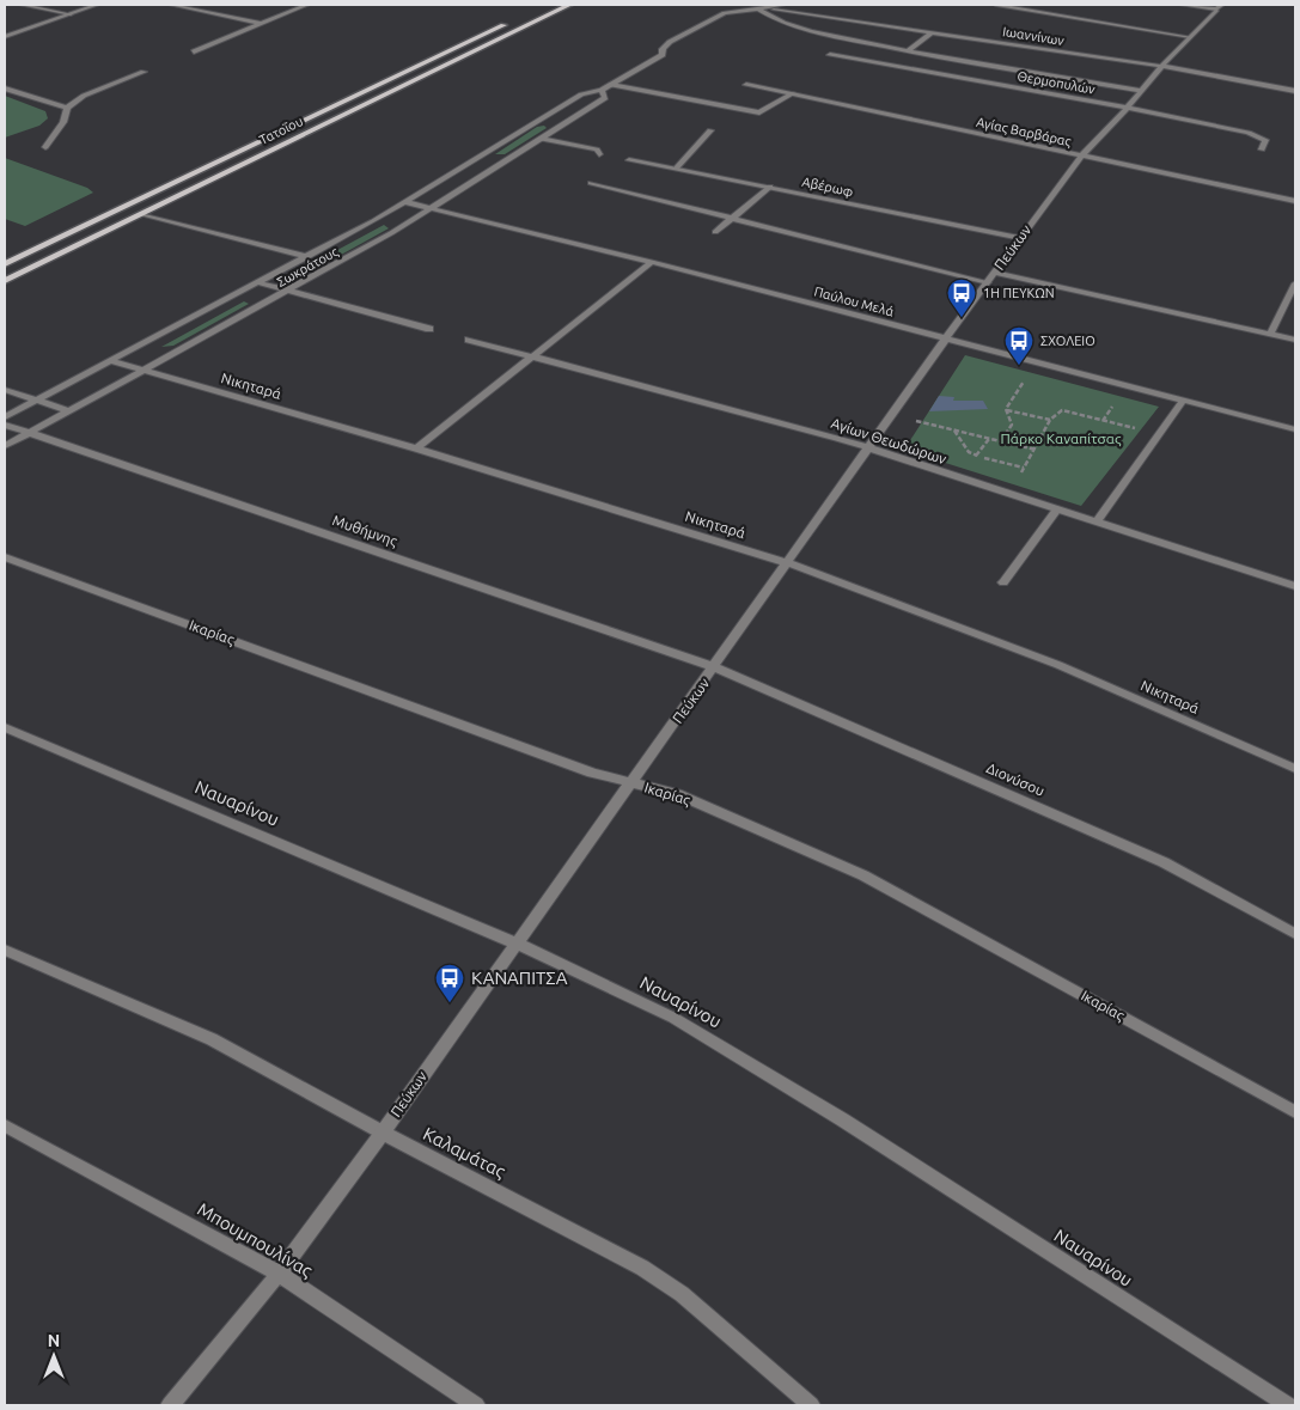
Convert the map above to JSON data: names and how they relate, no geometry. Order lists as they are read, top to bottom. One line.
{"streets":{"main road":["Τατοΐου"],"street":["Ιωαννίνων","Θερμοπυλών","Αγίας Βαρβάρας","Αβέρωφ","Πεύκων","Σωκράτους","Παύλου Μελά","Νικηταρά","Αγίων Θεωδώρων","Μυθήμνης","Ικαρίας","Διονύσου","Ναυαρίνου","Καλαμάτας","Μπουμπουλίνας"]},"crossings":[["Ιωαννίνων","Πεύκων"],["Ιωαννίνων","Σωκράτους"],["Θερμοπυλών","Πεύκων"],["Θερμοπυλών","Σωκράτους"],["Αγίας Βαρβάρας","Πεύκων"],["Αβέρωφ","Πεύκων"],["Πεύκων","Παύλου Μελά"],["Πεύκων","Νικηταρά"],["Πεύκων","Αγίων Θεωδώρων"],["Πεύκων","Μυθήμνης"],["Πεύκων","Ικαρίας"],["Πεύκων","Διονύσου"],["Πεύκων","Ναυαρίνου"],["Πεύκων","Καλαμάτας"],["Πεύκων","Μπουμπουλίνας"],["Σωκράτους","Παύλου Μελά"],["Σωκράτους","Νικηταρά"],["Σωκράτους","Μυθήμνης"],["Μυθήμνης","Διονύσου"]],"parks":["Πάρκο Καναπίτσας"],"places":{"bus stop":["1Η ΠΕΥΚΩΝ","ΣΧΟΛΕΙΟ","ΚΑΝΑΠΙΤΣΑ"]},"north":"top"}
